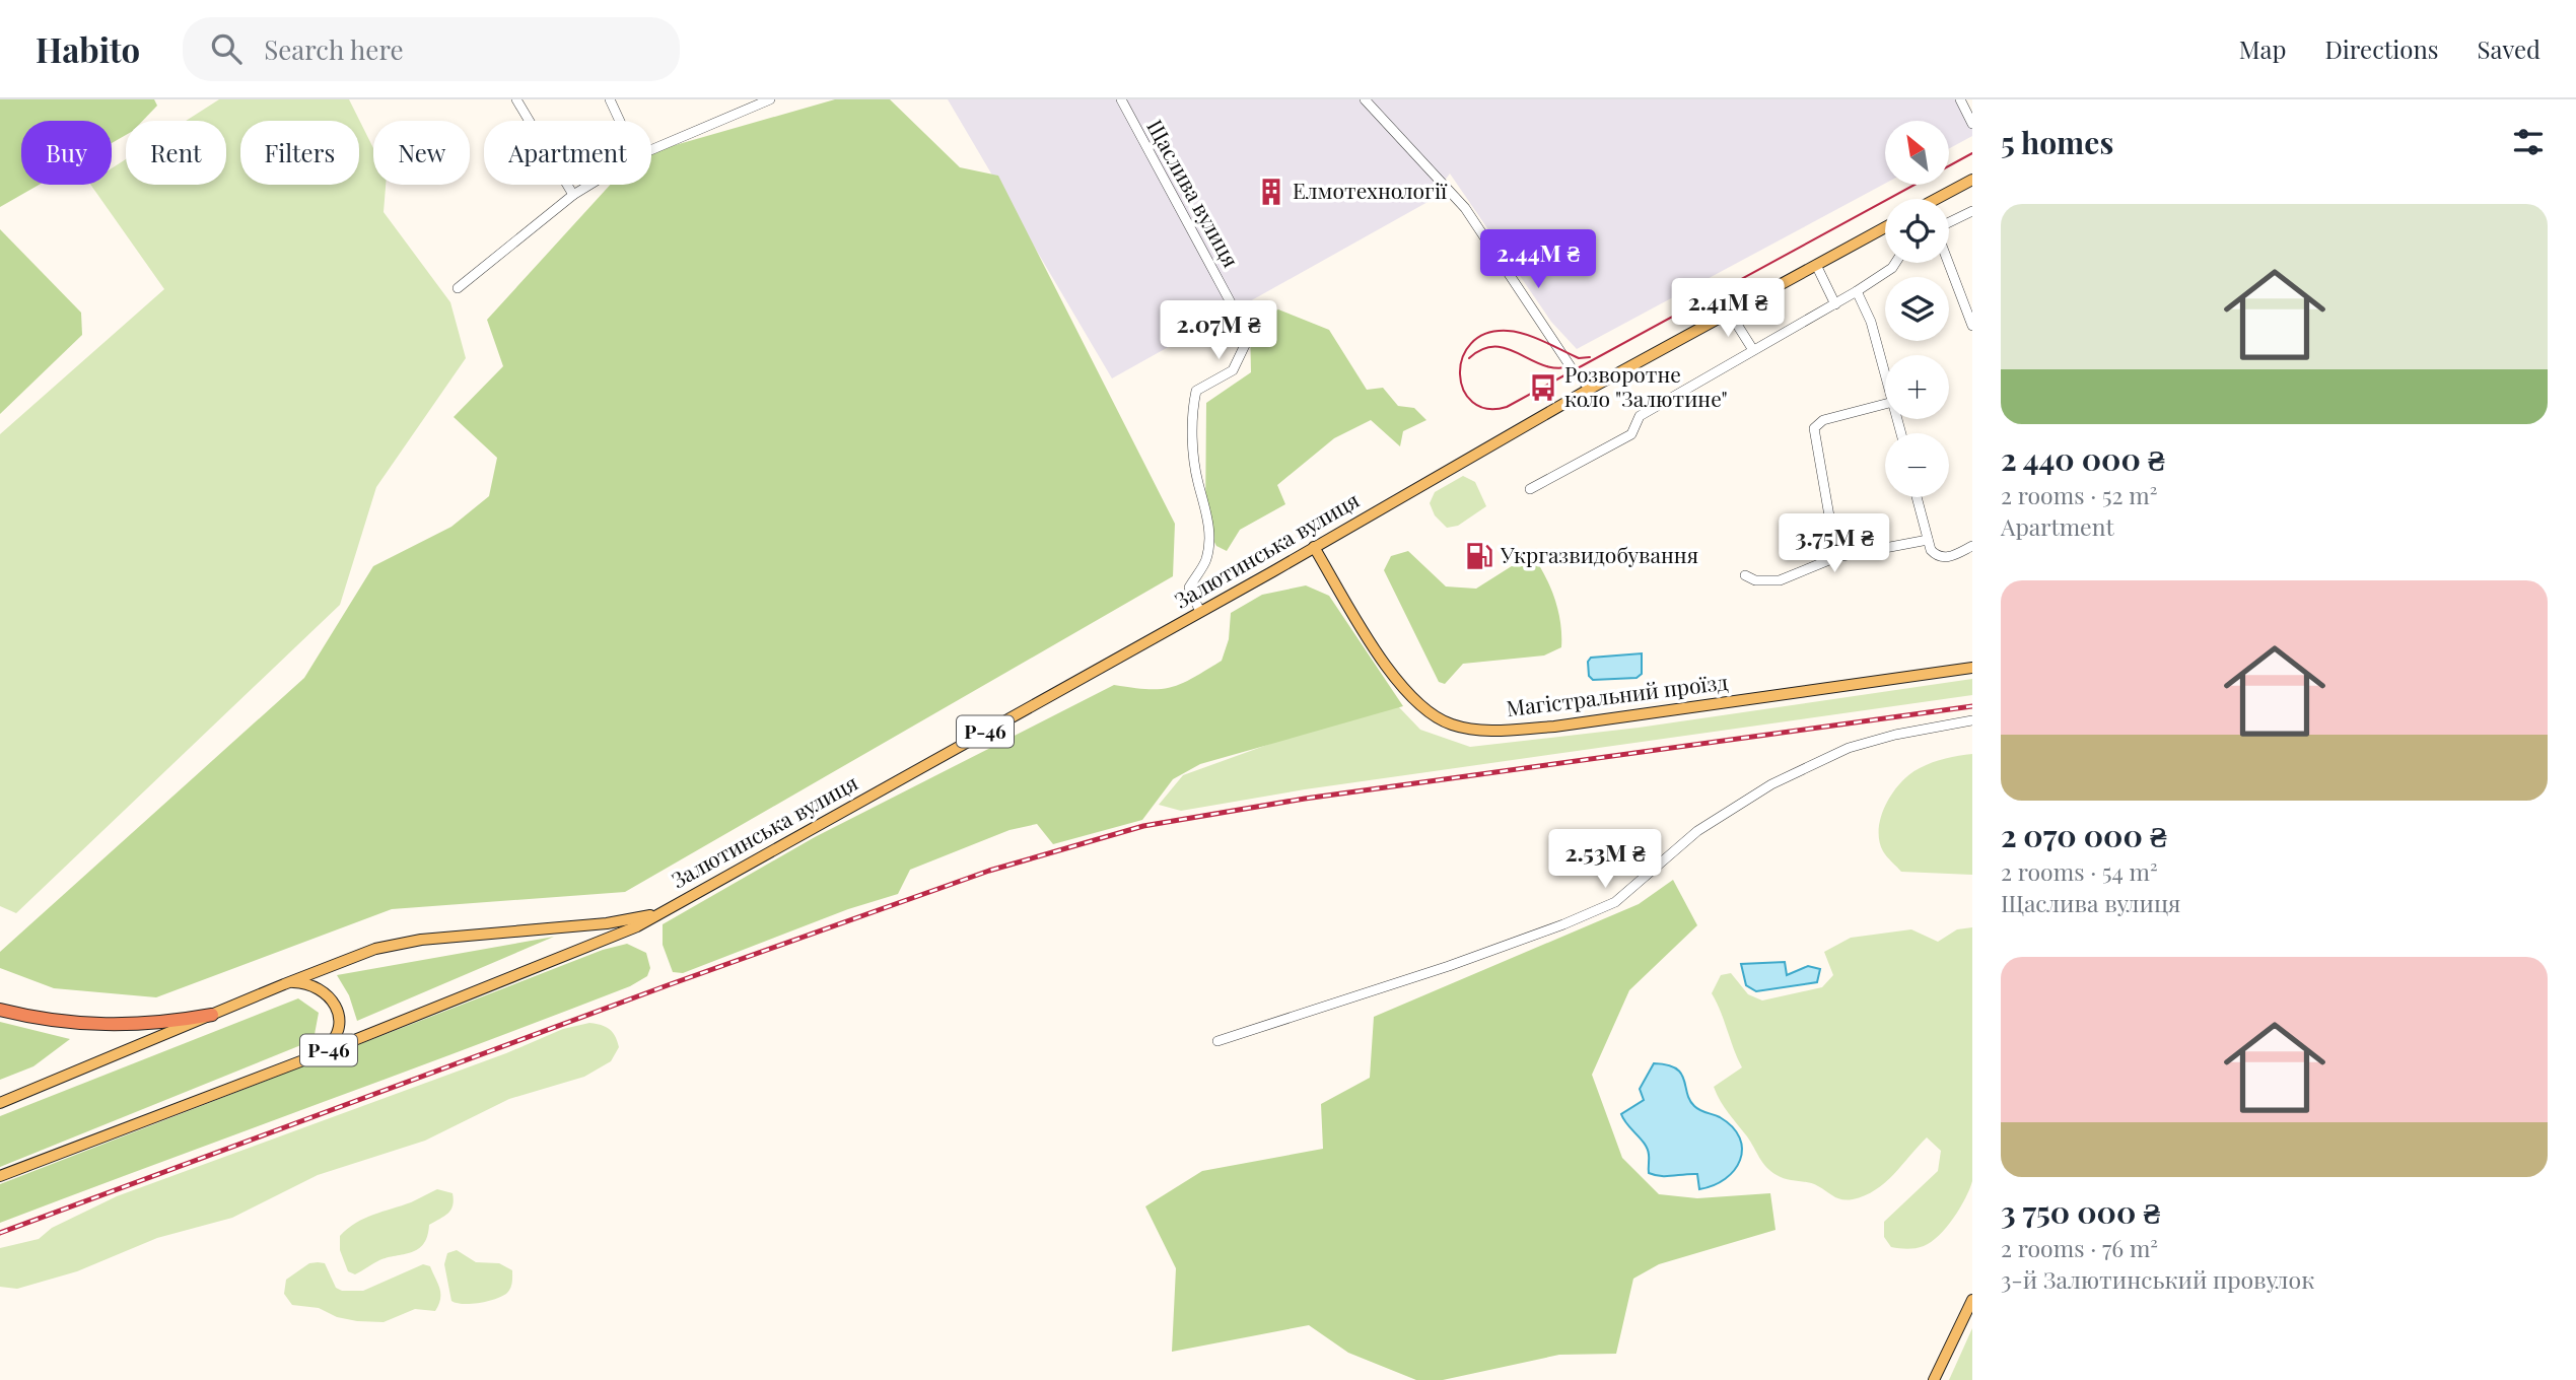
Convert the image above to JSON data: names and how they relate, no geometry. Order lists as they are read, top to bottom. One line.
{"streets":{"main road":["Залютинська вулиця","Магістральний проїзд","Р-46"],"street":["Щаслива вулиця"]},"crossings":[["Щаслива вулиця","Залютинська вулиця"],["Залютинська вулиця","Магістральний проїзд"],["Залютинська вулиця","Р-46"]],"places":{"building":["Елмотехнології"],"bus stop":["Розворотне коло \"Залютине\""],"fuel station":["Укргазвидобування"]},"north":"top left","page":{"header":"Habito","search":"Search here","nav":["Map","Directions","Saved"],"heading":"5 homes","map_buttons":["+","−"],"chip":["Buy","Rent","Filters","New","Apartment"],"list":[{"name":"2 440 000 ₴","note":"2 rooms · 52 m² · Apartment"},{"name":"2 070 000 ₴","note":"2 rooms · 54 m² · Щаслива вулиця"},{"name":"3 750 000 ₴","note":"2 rooms · 76 m² · 3-й Залютинський провулок"}],"price":["2.44M ₴","2.41M ₴","2.07M ₴","3.75M ₴","2.53M ₴"]}}
